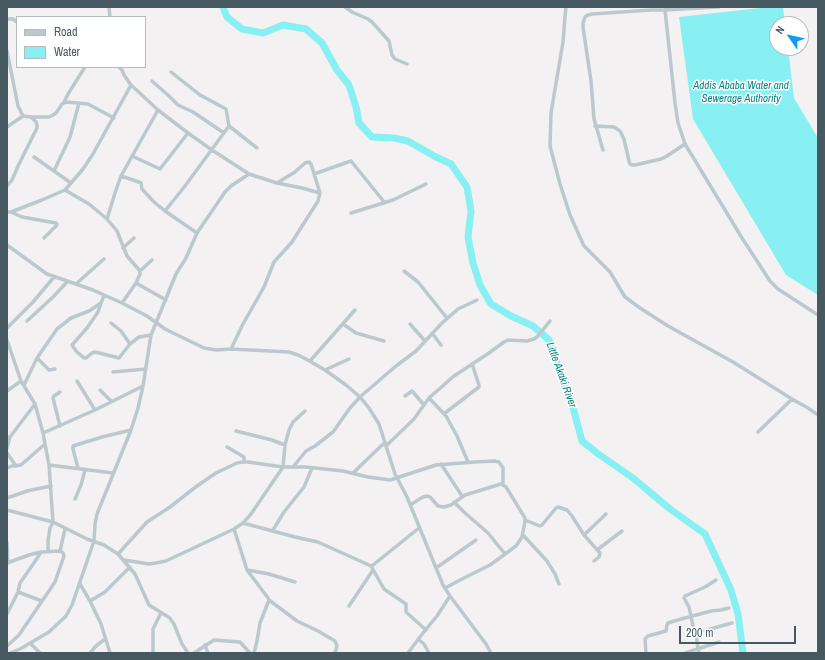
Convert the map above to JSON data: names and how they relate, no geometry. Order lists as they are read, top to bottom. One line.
{"water":["Addis Ababa Water and Sewerage Authority","Little Akaki River"],"legend":["Road","Water"],"scale_bar":"200 m","north":"top left"}
